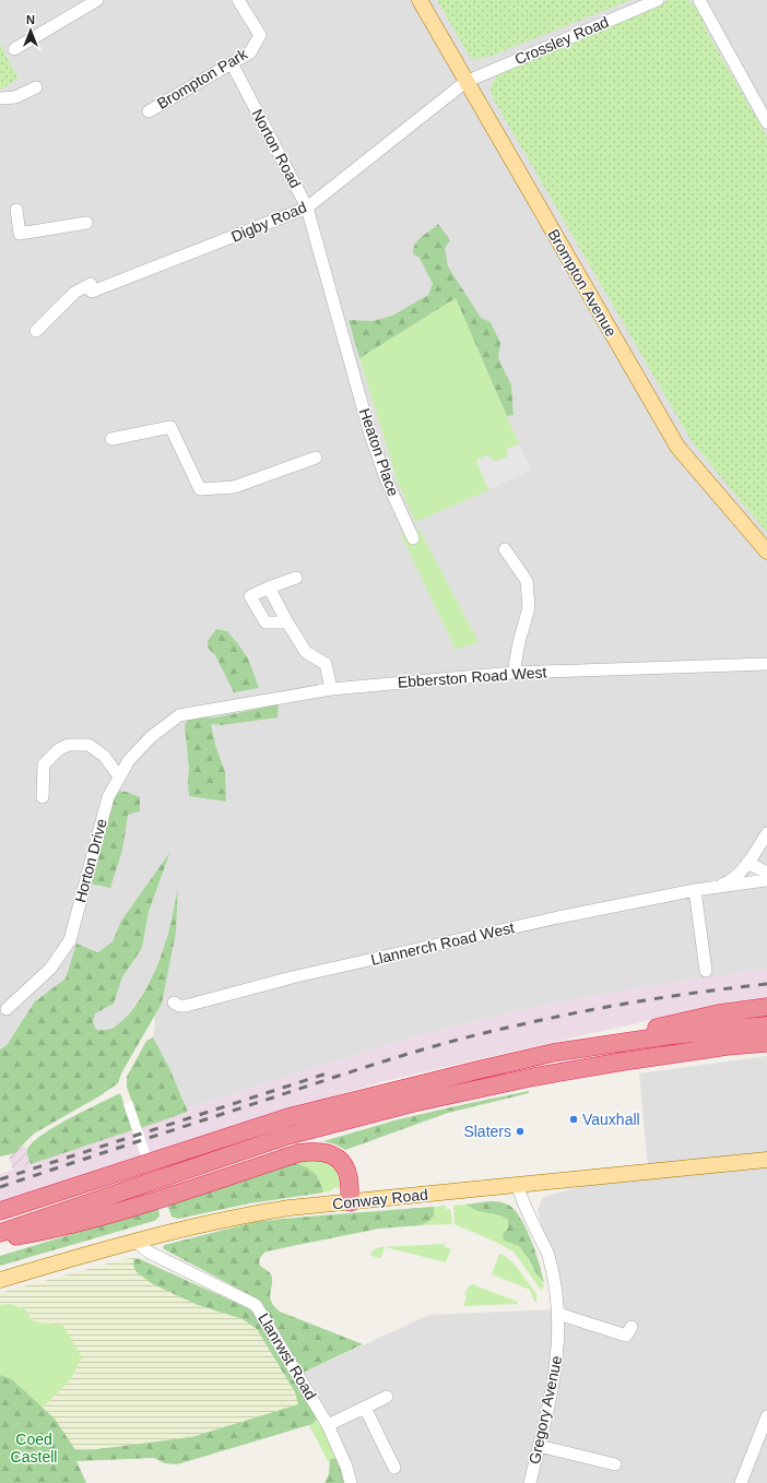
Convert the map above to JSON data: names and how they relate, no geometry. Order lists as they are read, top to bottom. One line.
{"streets":{"main road":["Brompton Avenue","Conway Road"],"street":["Crossley Road","Brompton Park","Norton Road","Digby Road","Heaton Place","Ebberston Road West","Horton Drive","Llannerch Road West","Llanrwst Road","Gregory Avenue"]},"crossings":[["Crossley Road","Digby Road"],["Crossley Road","Brompton Avenue"],["Brompton Park","Norton Road"],["Norton Road","Digby Road"],["Norton Road","Heaton Place"],["Digby Road","Brompton Avenue"],["Ebberston Road West","Horton Drive"],["Conway Road","Llanrwst Road"],["Conway Road","Gregory Avenue"]],"parks":["Coed Castell"],"places":["Vauxhall","Slaters"],"north":"top"}
